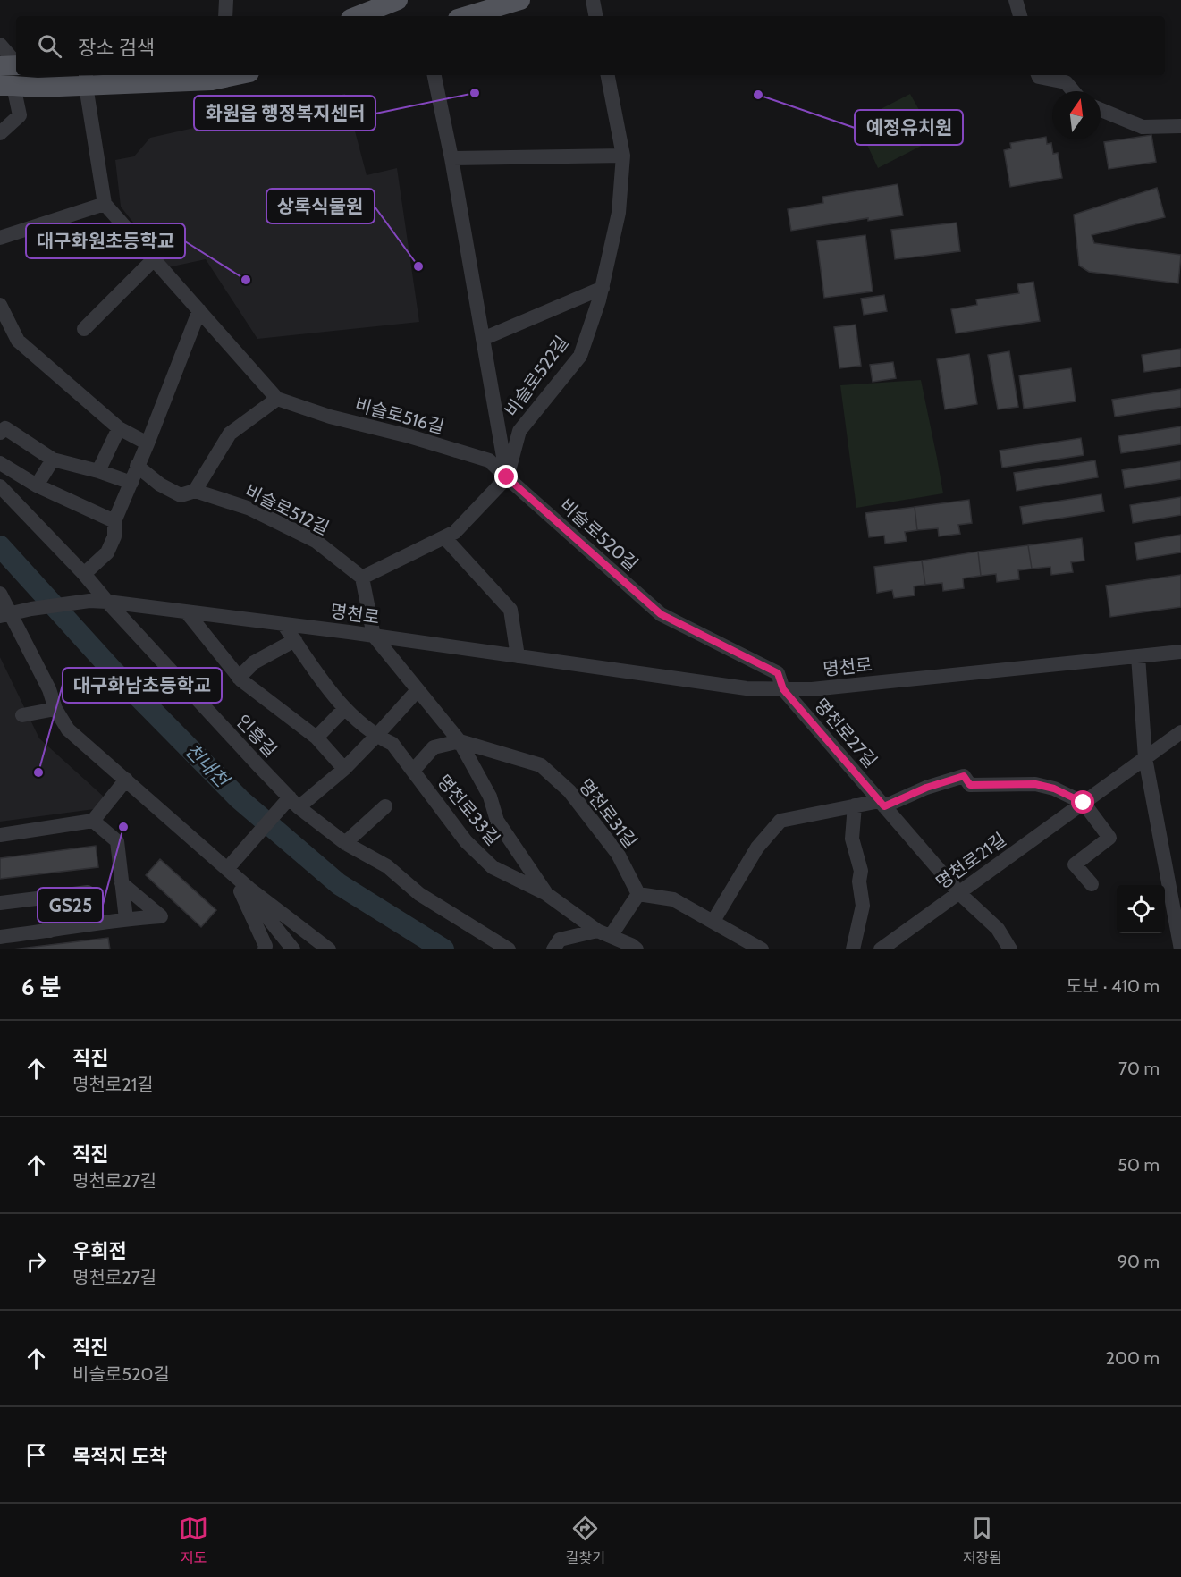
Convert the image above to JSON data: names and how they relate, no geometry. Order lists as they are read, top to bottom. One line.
{"streets":{"street":["비슬로522길","비슬로516길","비슬로512길","비슬로520길","명천로","명천로27길","인흥길","명천로33길","명천로31길","명천로21길"]},"crossings":[["비슬로522길","비슬로516길"],["비슬로522길","비슬로512길"],["비슬로522길","비슬로520길"],["비슬로516길","비슬로520길"],["비슬로520길","명천로"],["비슬로520길","명천로27길"],["명천로","명천로27길"],["명천로","인흥길"],["명천로","명천로33길"],["명천로27길","명천로21길"],["명천로33길","명천로31길"]],"water":["천내천"],"places":["화원읍 행정복지센터","예정유치원","상록식물원","대구화원초등학교","대구화남초등학교","GS25"],"north":"top","page":{"search":"장소 검색","heading":["6 분","도보 · 410 m"],"list":[["직진","명천로21길","70 m"],["직진","명천로27길","50 m"],["우회전","명천로27길","90 m"],["직진","비슬로520길","200 m"],"목적지 도착"],"nav":["지도","길찾기","저장됨"]}}
